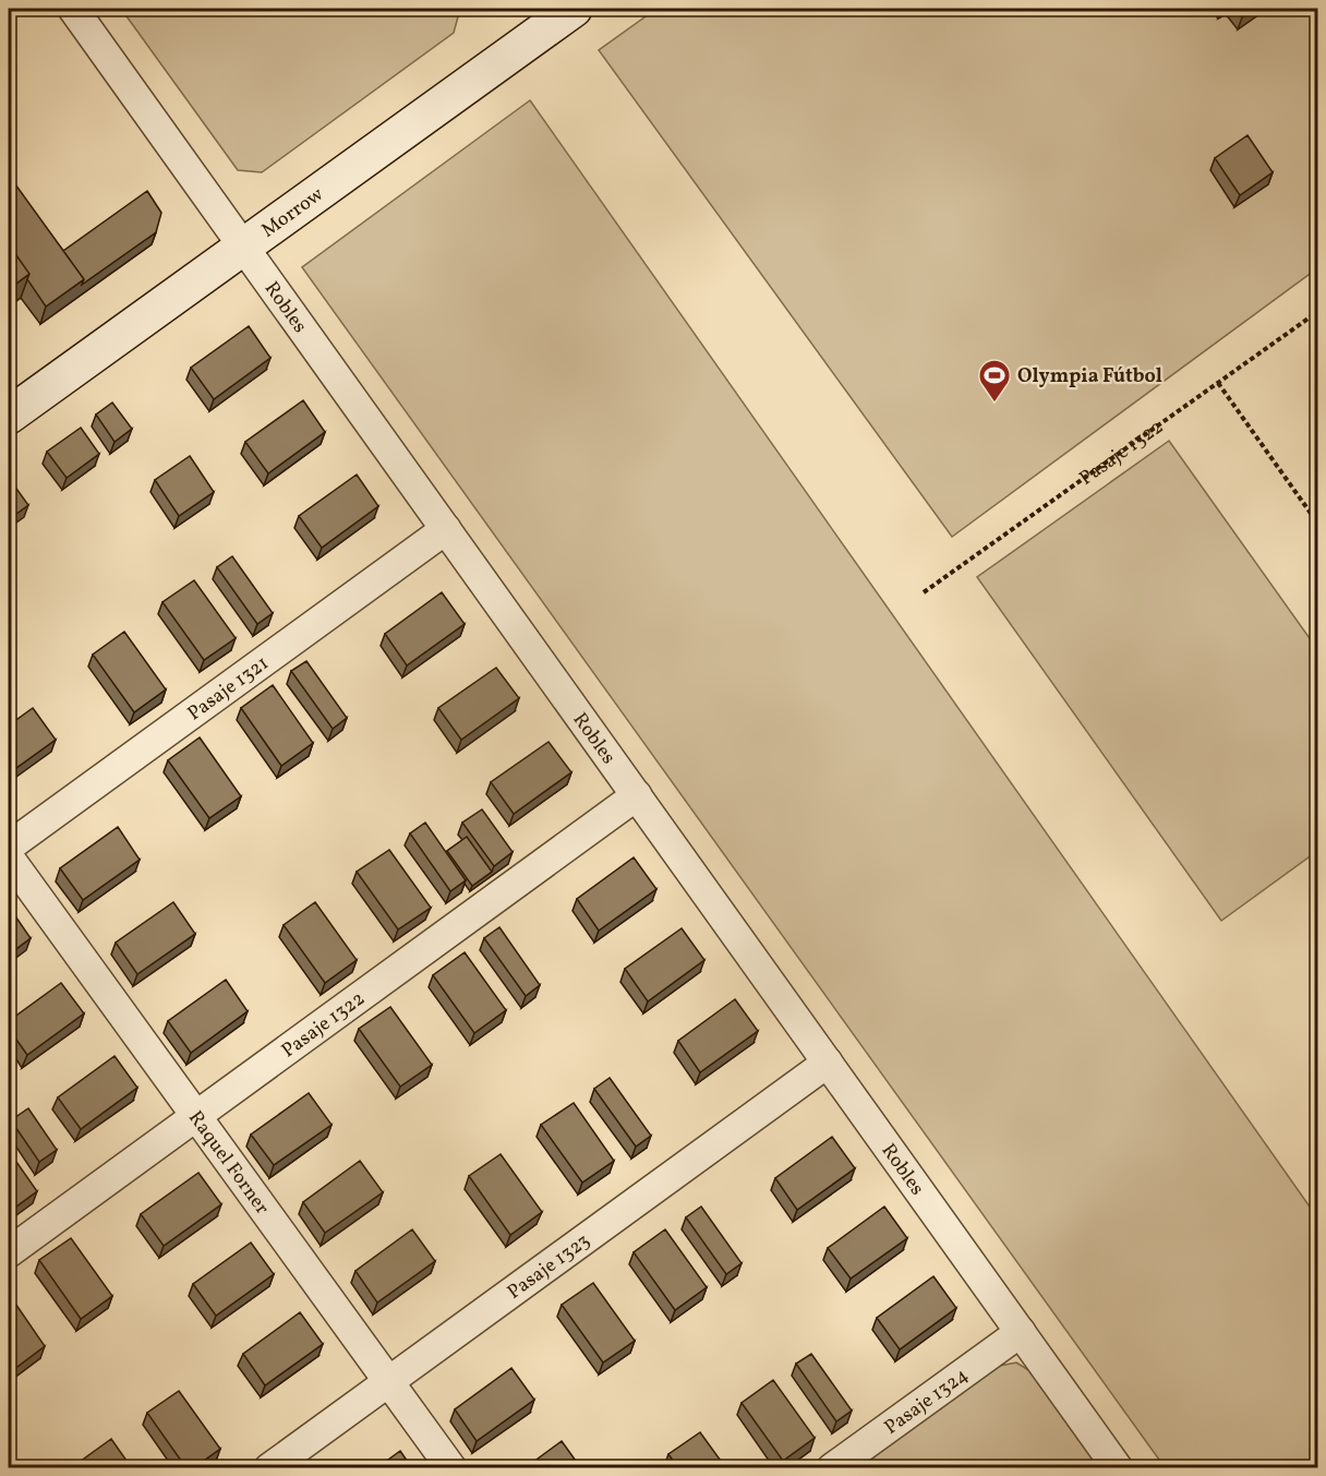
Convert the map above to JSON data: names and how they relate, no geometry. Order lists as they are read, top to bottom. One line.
{"streets":{"street":["Morrow","Robles","Pasaje 1322","Pasaje 1321","Raquel Forner","Pasaje 1323","Pasaje 1324"]},"crossings":[["Morrow","Robles"],["Robles","Pasaje 1322"],["Robles","Pasaje 1321"],["Robles","Pasaje 1323"],["Robles","Pasaje 1324"],["Pasaje 1322","Raquel Forner"],["Raquel Forner","Pasaje 1323"]],"places":{"sports":["Olympia Fútbol"]}}
